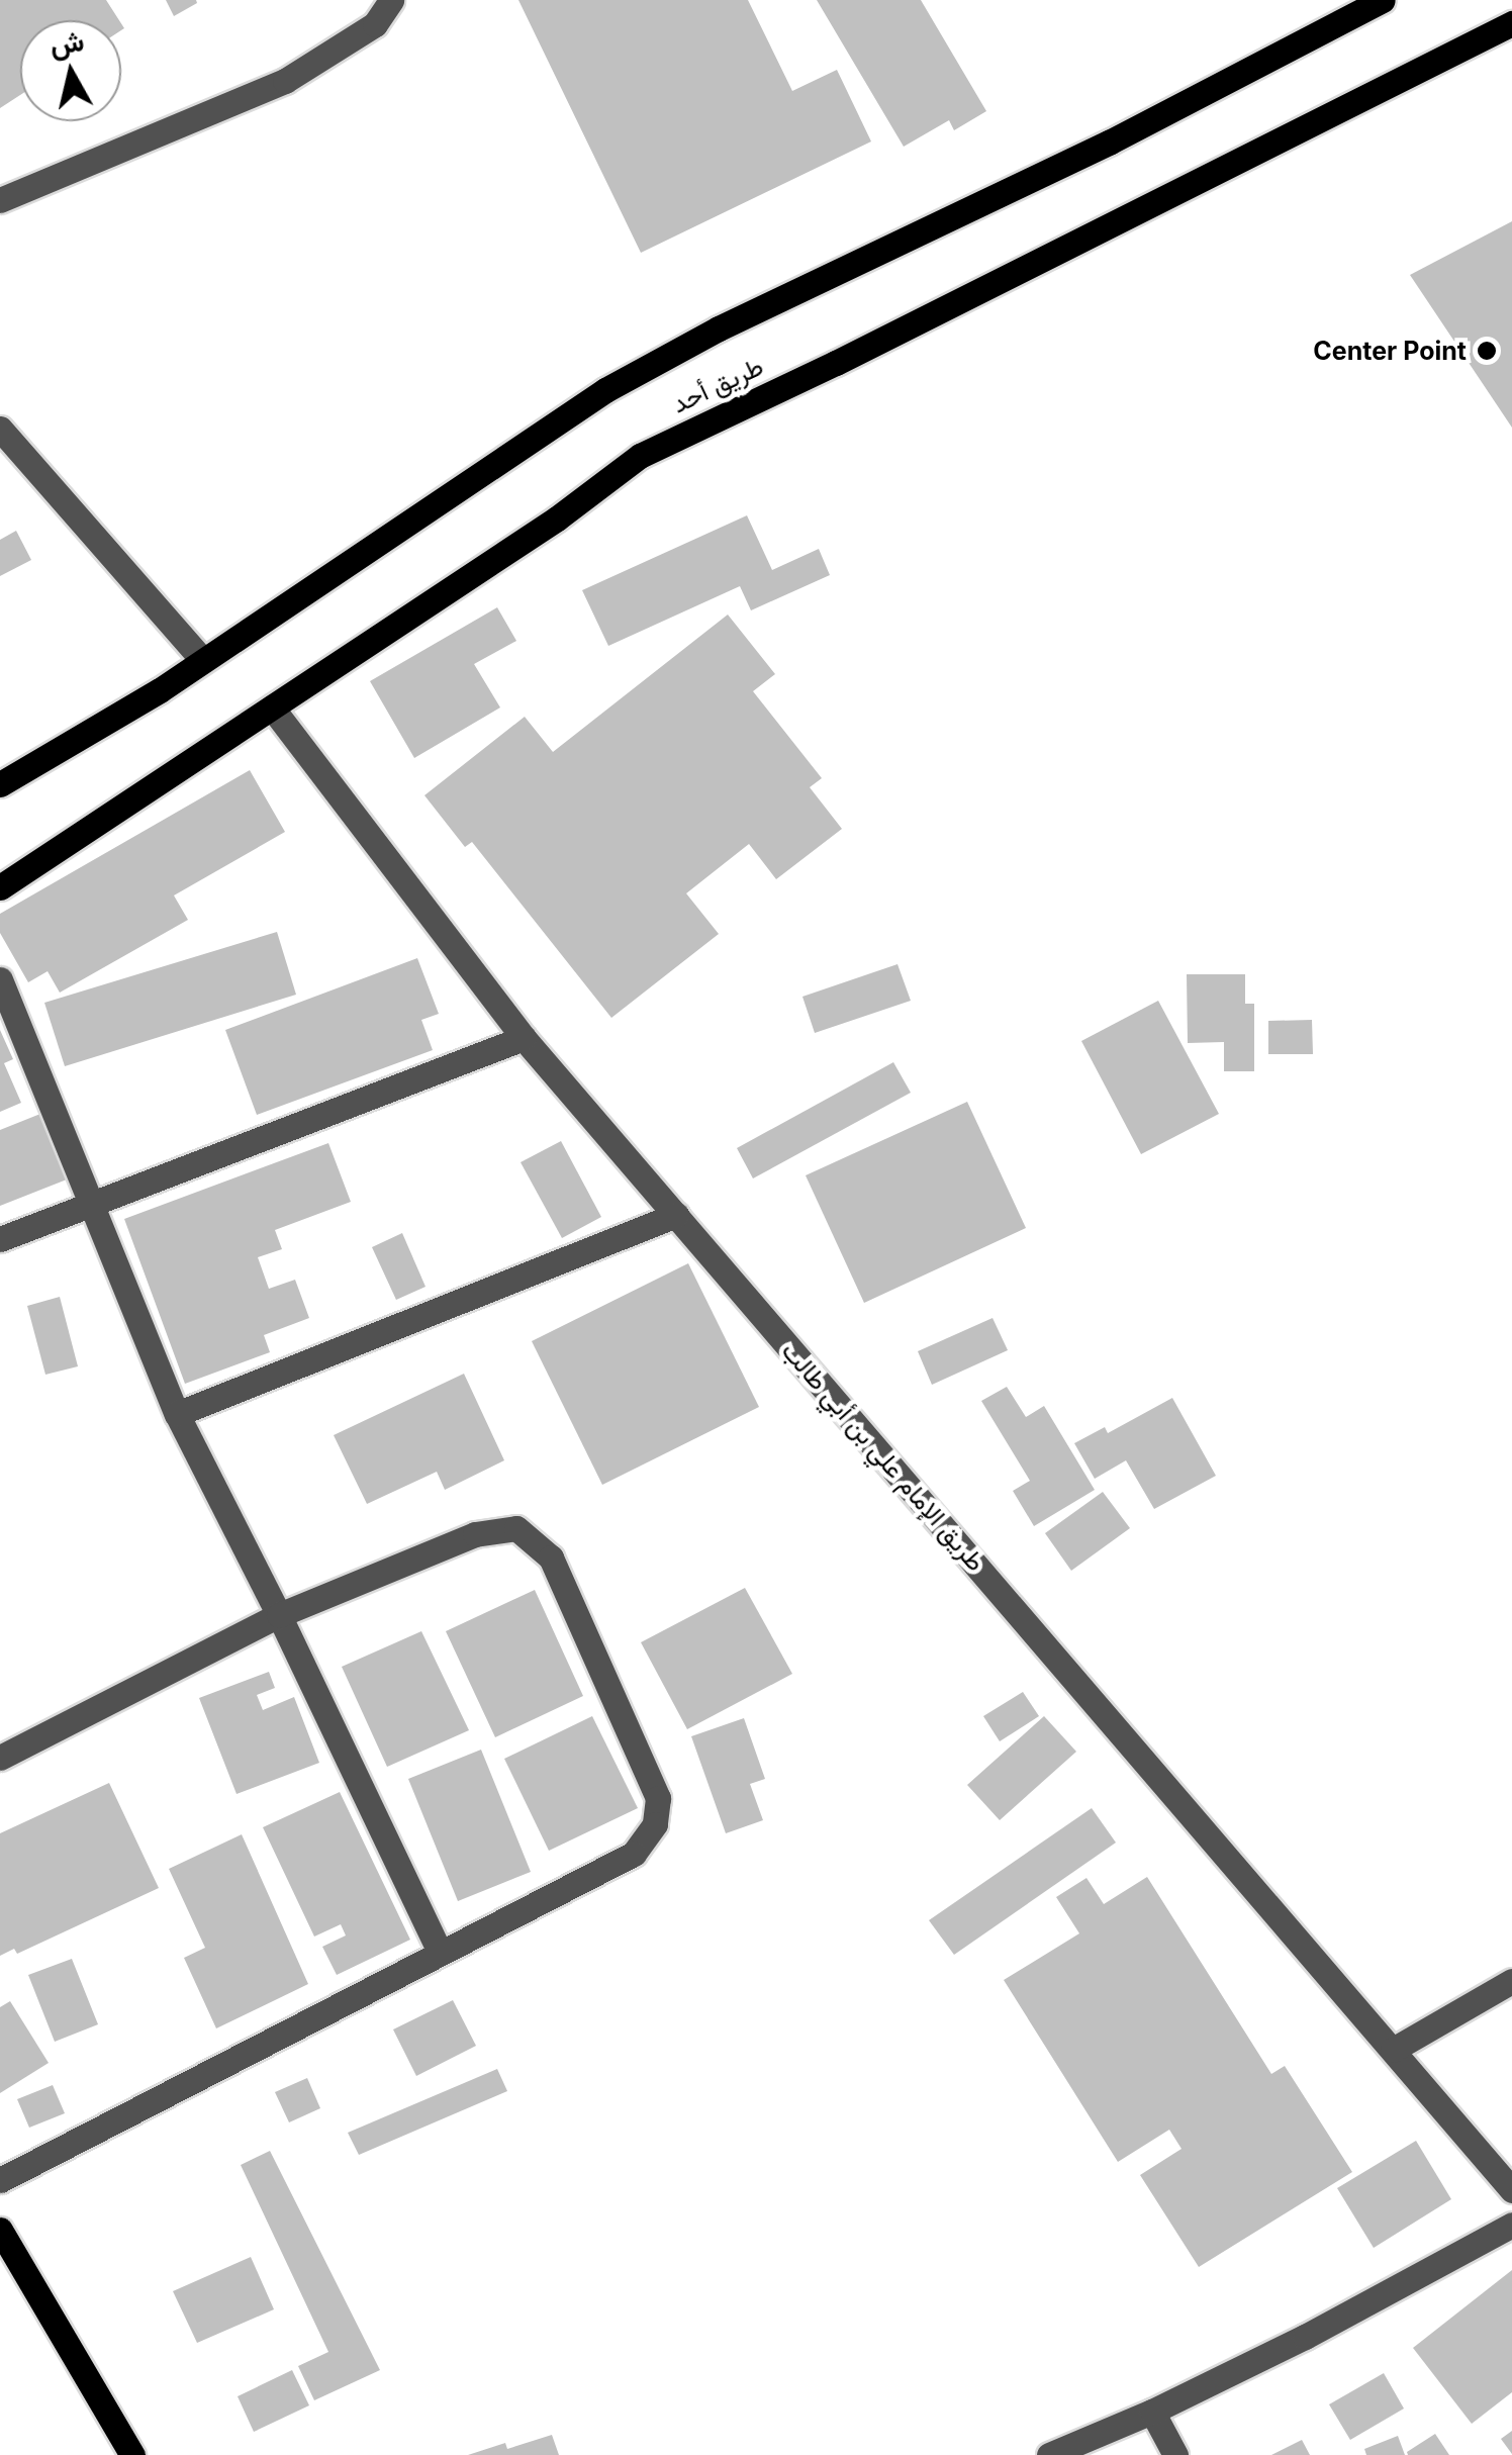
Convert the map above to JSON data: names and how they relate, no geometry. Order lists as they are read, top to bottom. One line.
{"streets":{"main road":["طريق أحد"],"street":["طريق الإمام علي بن أبي طالب"]},"crossings":[["طريق أحد","طريق الإمام علي بن أبي طالب"]],"places":["Center Point"],"north":"top"}
